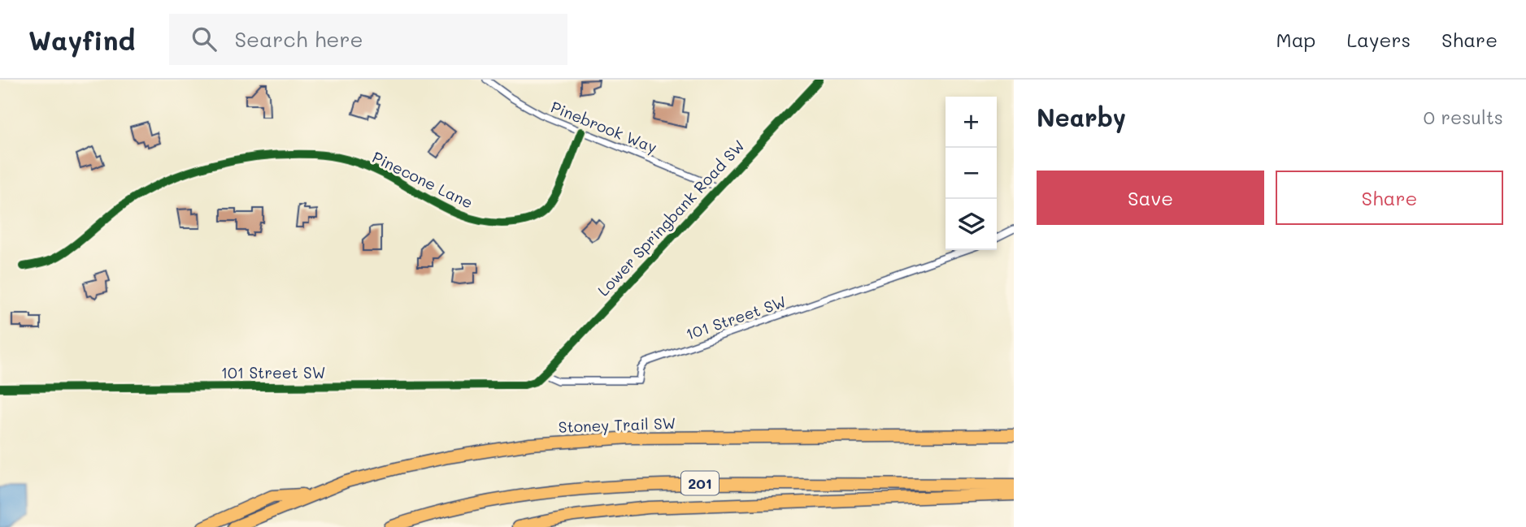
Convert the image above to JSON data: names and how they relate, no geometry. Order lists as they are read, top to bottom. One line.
{"streets":{"highway":["Stoney Trail SW","201"],"street":["Pinebrook Way","Pinecone Lane","Lower Springbank Road SW","101 Street SW"]},"crossings":[["Pinebrook Way","Pinecone Lane"],["Pinebrook Way","Lower Springbank Road SW"],["Lower Springbank Road SW","101 Street SW"]],"page":{"header":"Wayfind","search":"Search here","nav":["Map","Layers","Share"],"heading":["Nearby","0 results"],"map_buttons":["+","−"],"buttons":["Save","Share"]}}
